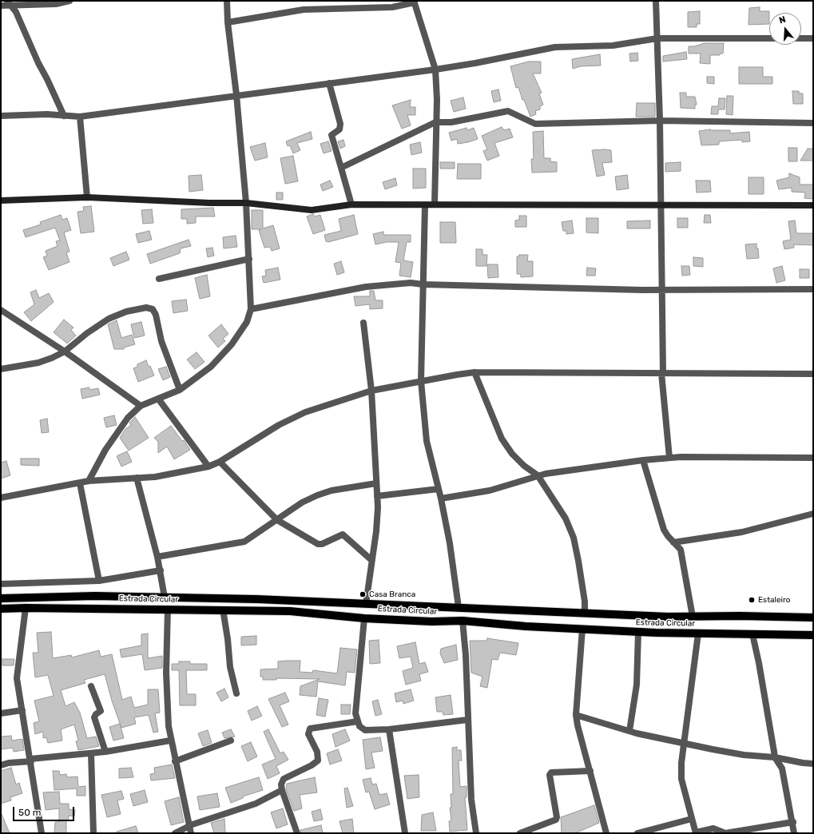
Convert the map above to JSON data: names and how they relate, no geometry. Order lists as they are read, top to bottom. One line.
{"streets":{"main road":["Estrada Circular"]},"places":["Casa Branca","Estaleiro"],"scale_bar":"50 m","north":"top"}
